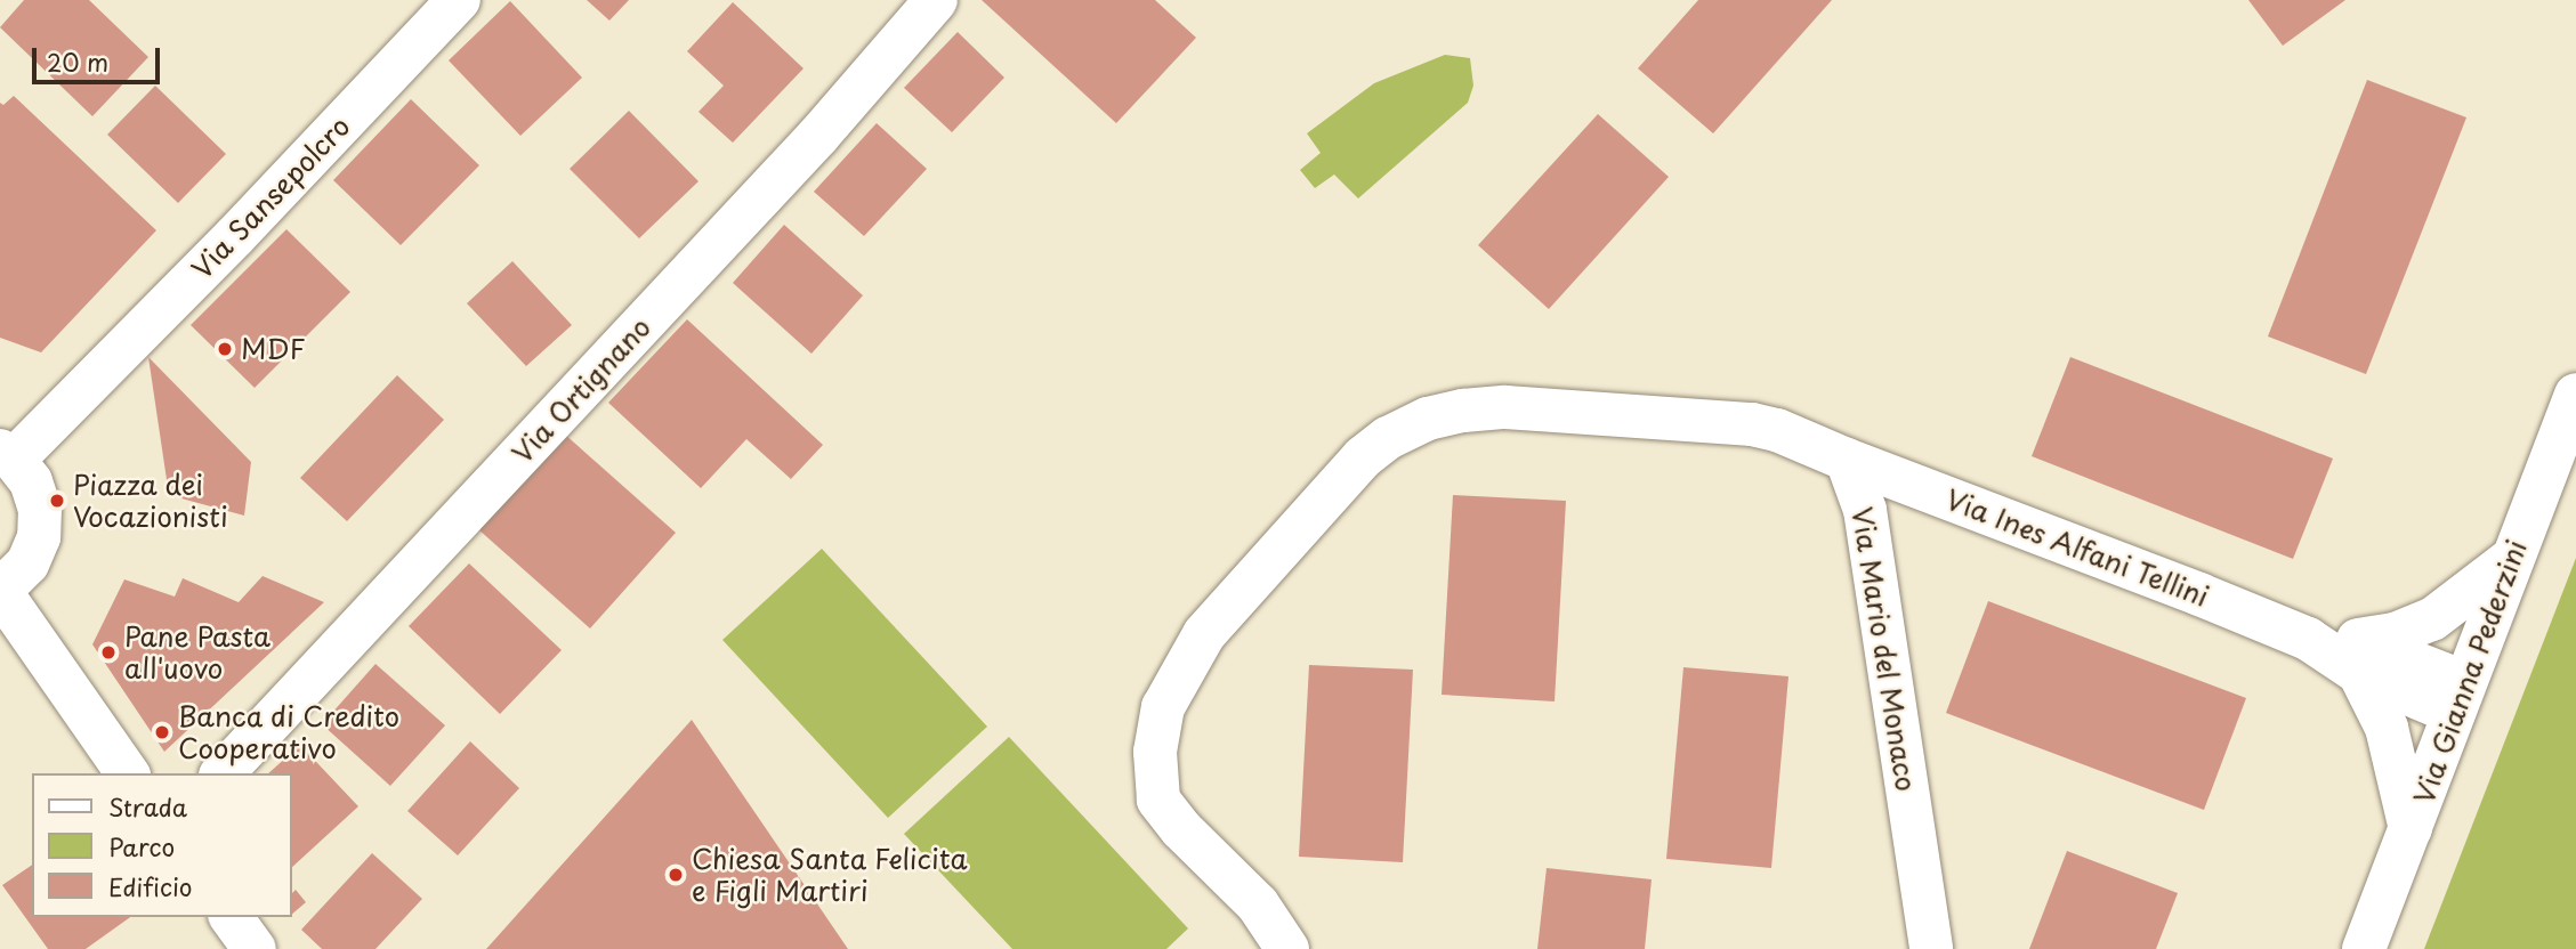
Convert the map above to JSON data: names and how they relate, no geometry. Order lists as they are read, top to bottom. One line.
{"streets":{"street":["Via Sansepolcro","Via Ortignano","Via Ines Alfani Tellini","Via Mario del Monaco","Via Gianna Pederzini"]},"crossings":[["Via Ines Alfani Tellini","Via Mario del Monaco"],["Via Ines Alfani Tellini","Via Gianna Pederzini"]],"places":["MDF","Piazza dei Vocazionisti","Pane Pasta all'uovo","Banca di Credito Cooperativo","Chiesa Santa Felicita e Figli Martiri"],"legend":["Strada","Parco","Edificio"],"scale_bar":"20 m"}
